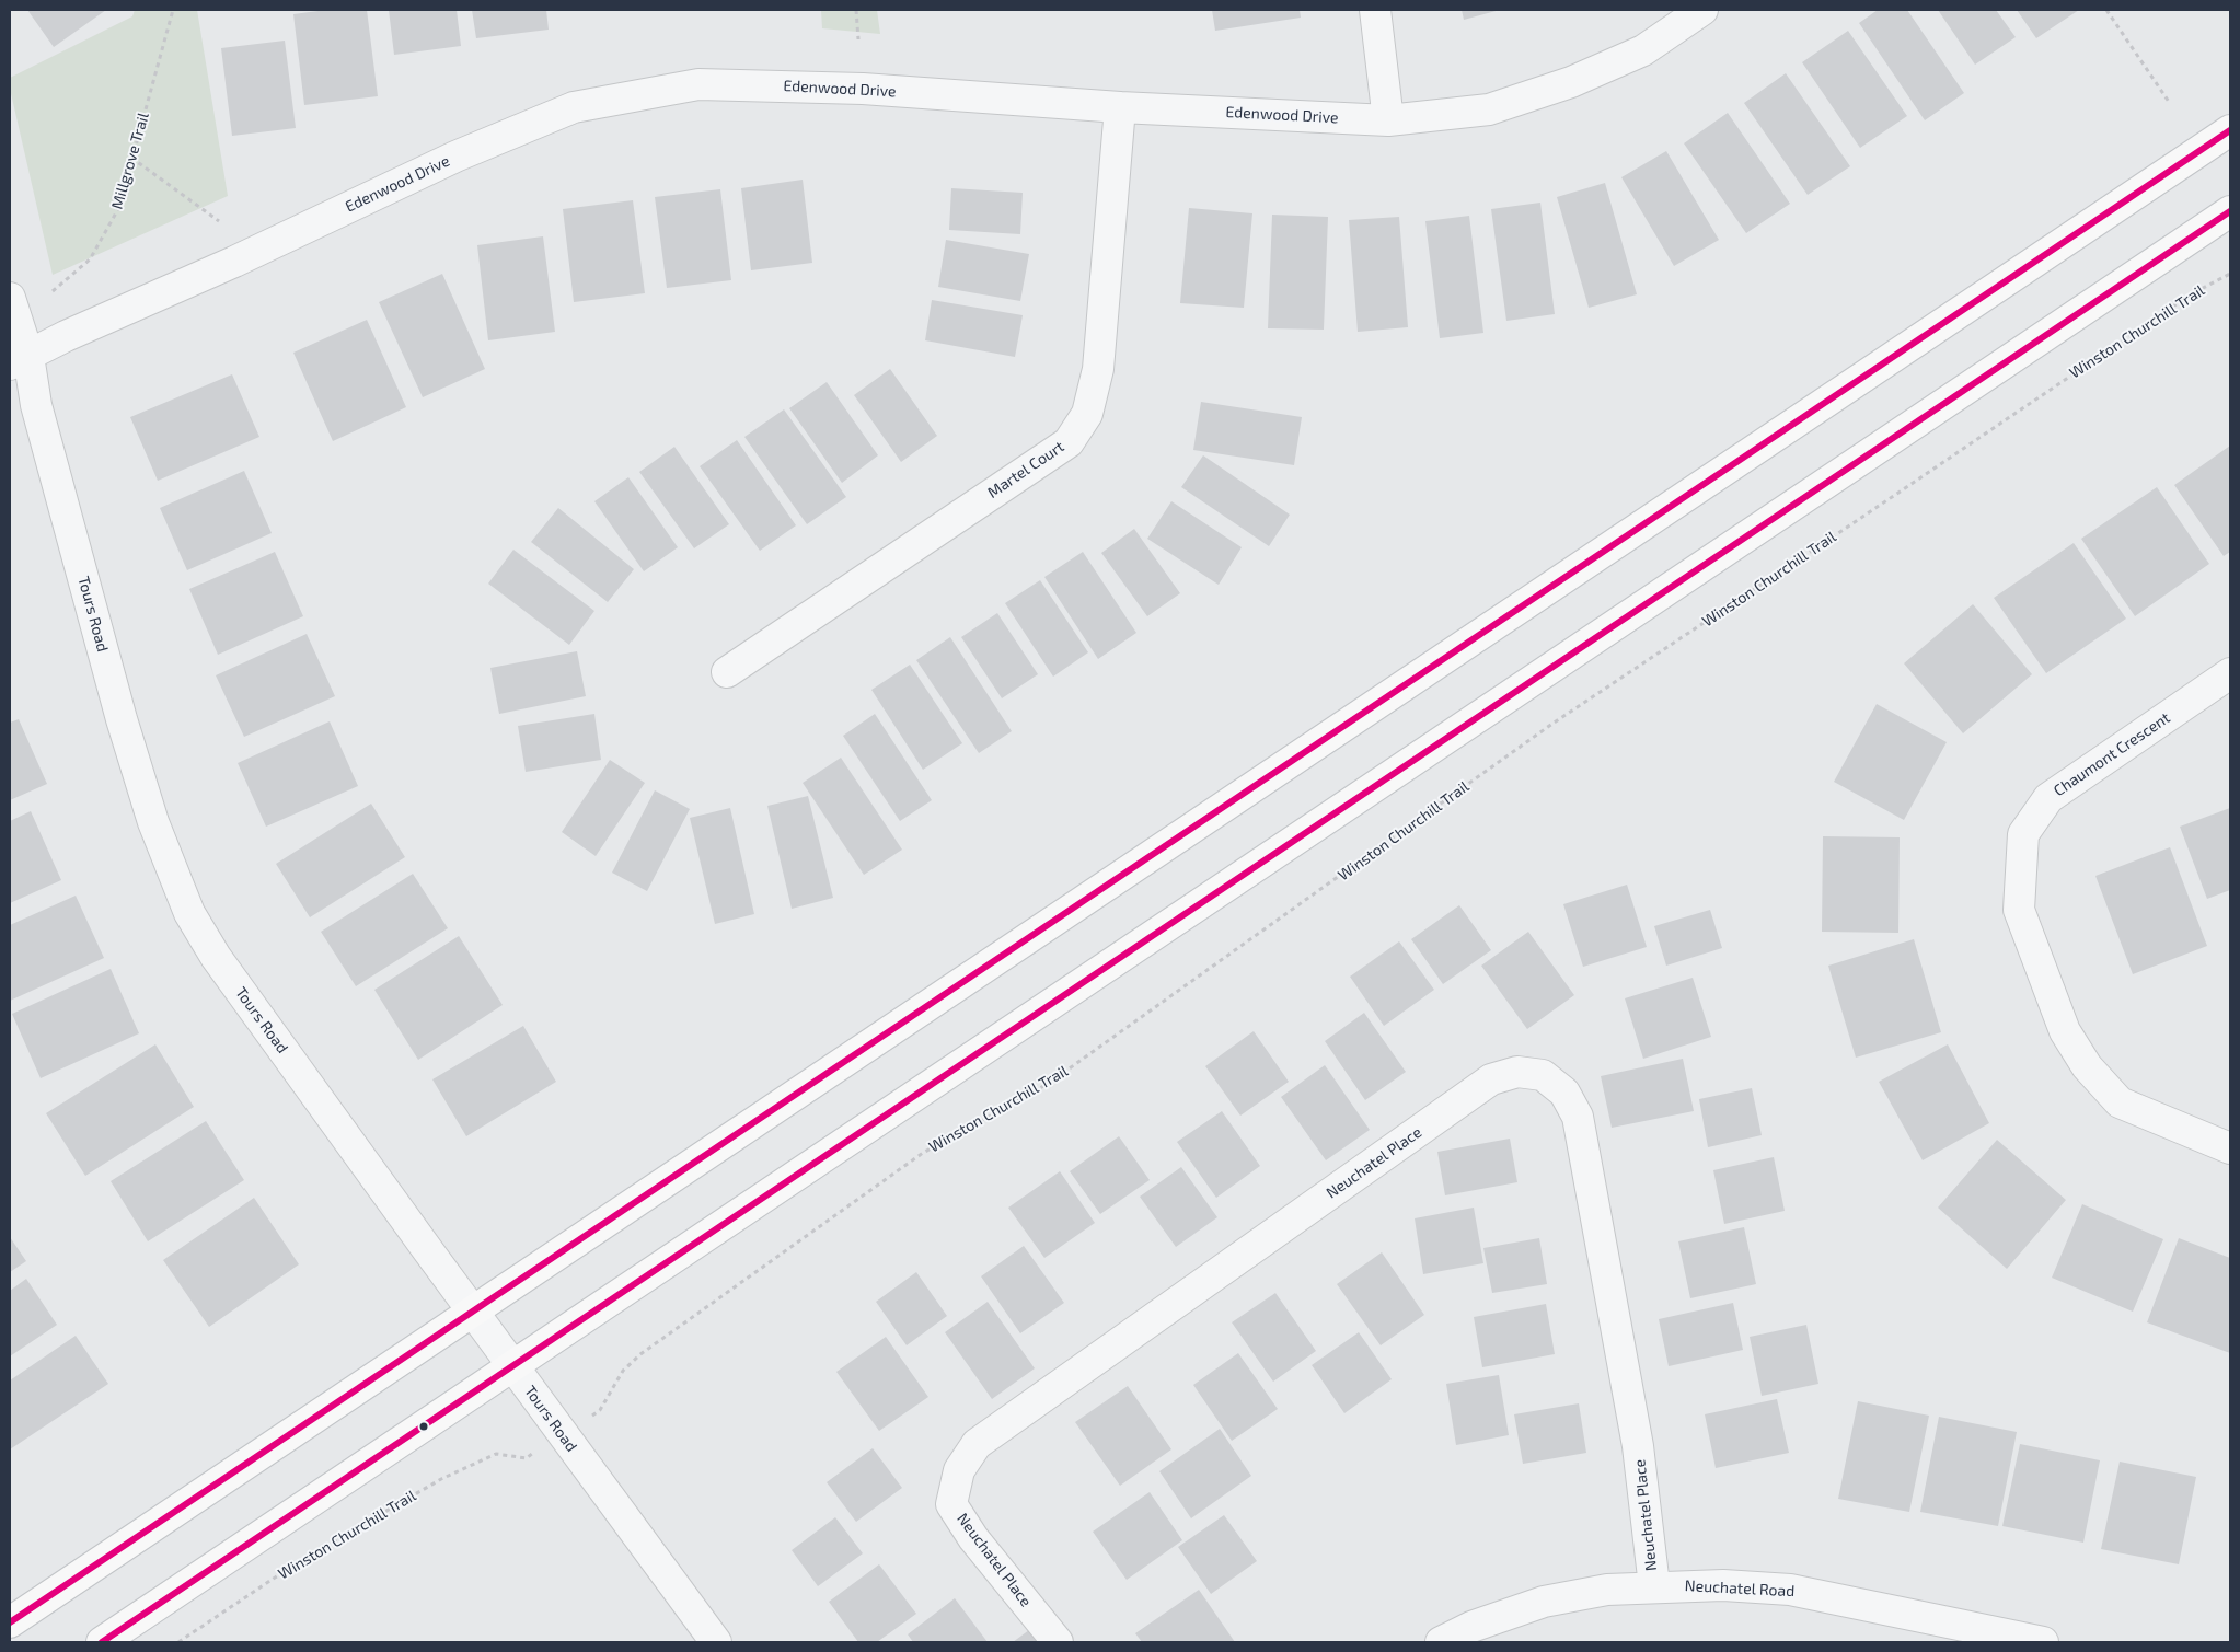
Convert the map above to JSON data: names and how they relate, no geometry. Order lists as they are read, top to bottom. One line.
{"streets":{"street":["Edenwood Drive","Martel Court","Tours Road","Chaumont Crescent","Neuchatel Place","Neuchatel Road"],"path":["Millgrove Trail","Winston Churchill Trail"]},"crossings":[["Edenwood Drive","Martel Court"],["Edenwood Drive","Tours Road"],["Neuchatel Place","Neuchatel Road"]]}
